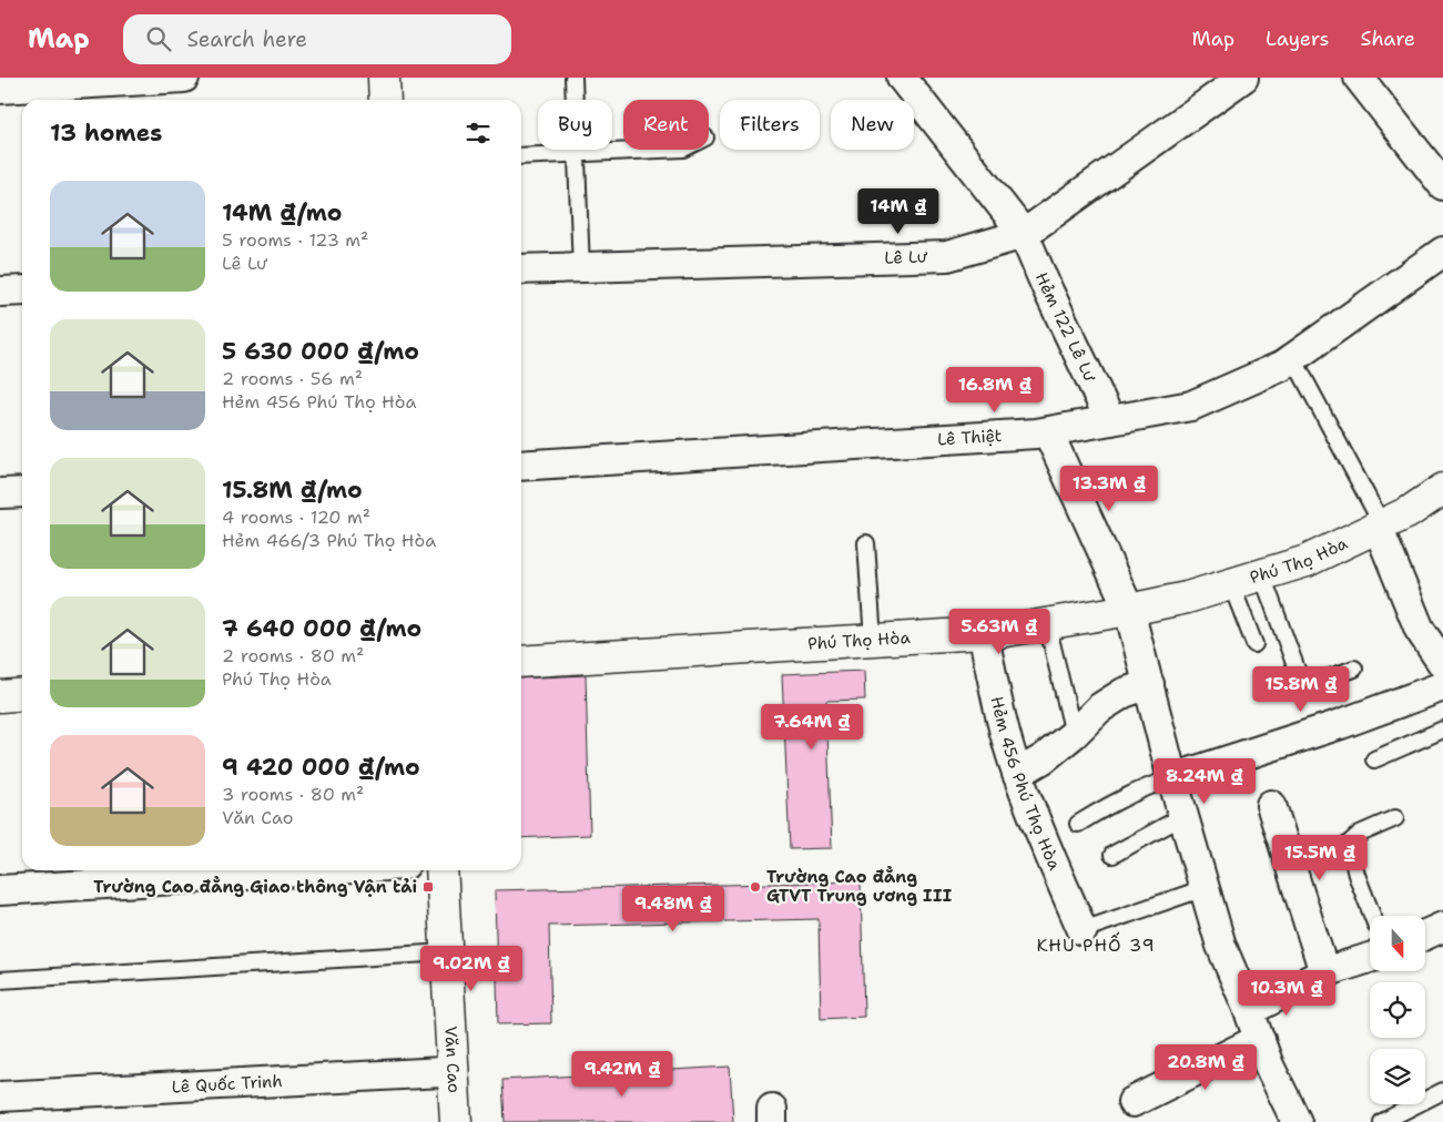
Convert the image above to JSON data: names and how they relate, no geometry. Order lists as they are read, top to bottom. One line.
{"streets":{"street":["Lê Lư","Hẻm 122 Lê Lư","Lê Thiệt","Phú Thọ Hòa","Hẻm 456 Phú Thọ Hòa","Văn Cao","Lê Quốc Trinh"]},"crossings":[["Lê Lư","Hẻm 122 Lê Lư"],["Hẻm 122 Lê Lư","Lê Thiệt"],["Phú Thọ Hòa","Hẻm 456 Phú Thọ Hòa"],["Văn Cao","Lê Quốc Trinh"]],"districts":["KHU PHỐ 39"],"places":{"transit":["Trường Cao đẳng Giao thông Vận tải"],"other":["Trường Cao đẳng GTVT Trung ương III"]},"north":"bottom","page":{"header":"Map","search":"Search here","nav":["Map","Layers","Share"],"chip":["Buy","Rent","Filters","New"],"heading":"13 homes","list":[{"name":"14M ₫/mo","note":"5 rooms · 123 m² · Lê Lư"},{"name":"5 630 000 ₫/mo","note":"2 rooms · 56 m² · Hẻm 456 Phú Thọ Hòa"},{"name":"15.8M ₫/mo","note":"4 rooms · 120 m² · Hẻm 466/3 Phú Thọ Hòa"},{"name":"7 640 000 ₫/mo","note":"2 rooms · 80 m² · Phú Thọ Hòa"},{"name":"9 420 000 ₫/mo","note":"3 rooms · 80 m² · Văn Cao"}],"price":["14M ₫","16.8M ₫","13.3M ₫","5.63M ₫","15.8M ₫","7.64M ₫","8.24M ₫","15.5M ₫","9.48M ₫","9.02M ₫","10.3M ₫","20.8M ₫","9.42M ₫"]}}
